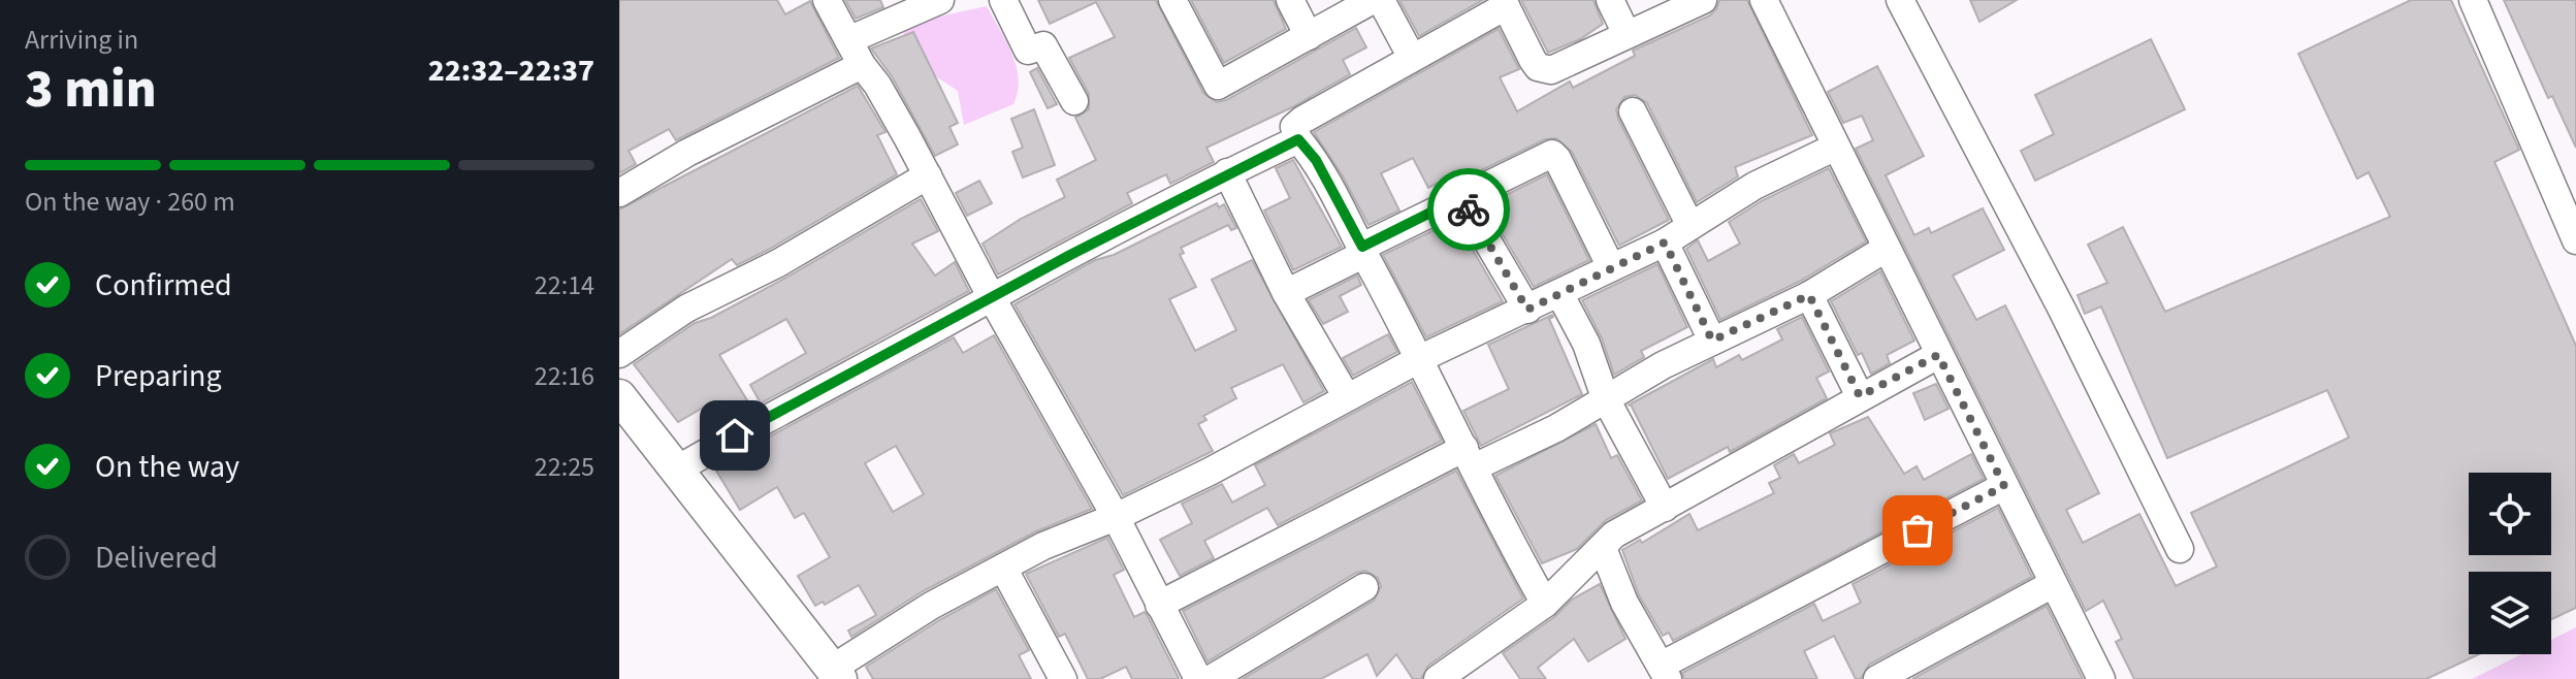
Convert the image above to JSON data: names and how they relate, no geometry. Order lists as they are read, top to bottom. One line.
{"page":{"heading":["3 min","Arriving in","22:32–22:37"],"bar":"On the way · 260 m","list":[["Confirmed","22:14"],["Preparing","22:16"],["On the way","22:25"],"Delivered"]}}
